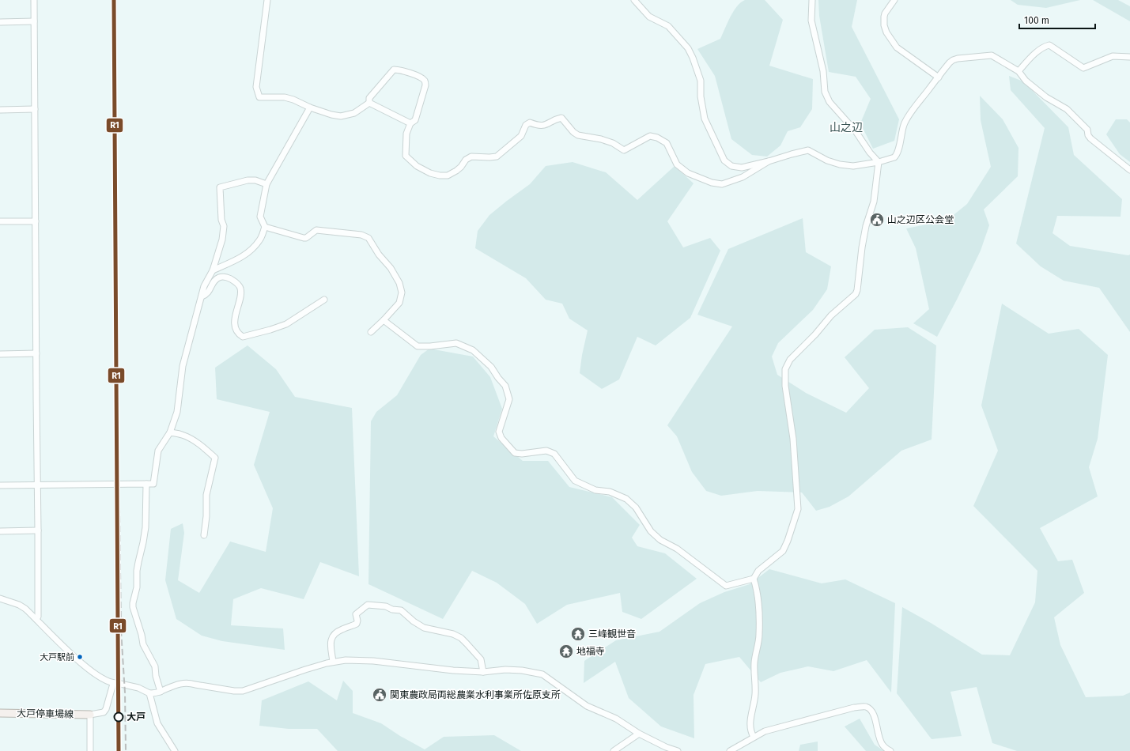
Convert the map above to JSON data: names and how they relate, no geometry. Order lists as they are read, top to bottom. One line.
{"streets":{"main road":["大戸停車場線"]},"districts":["山之辺"],"places":{"public building":["山之辺区公会堂","関東農政局両総農業水利事業所佐原支所"],"temple":["三峰観世音","地福寺"],"other":["大戸駅前","大戸"]},"lines":["transit line R1"],"scale_bar":"100 m"}
